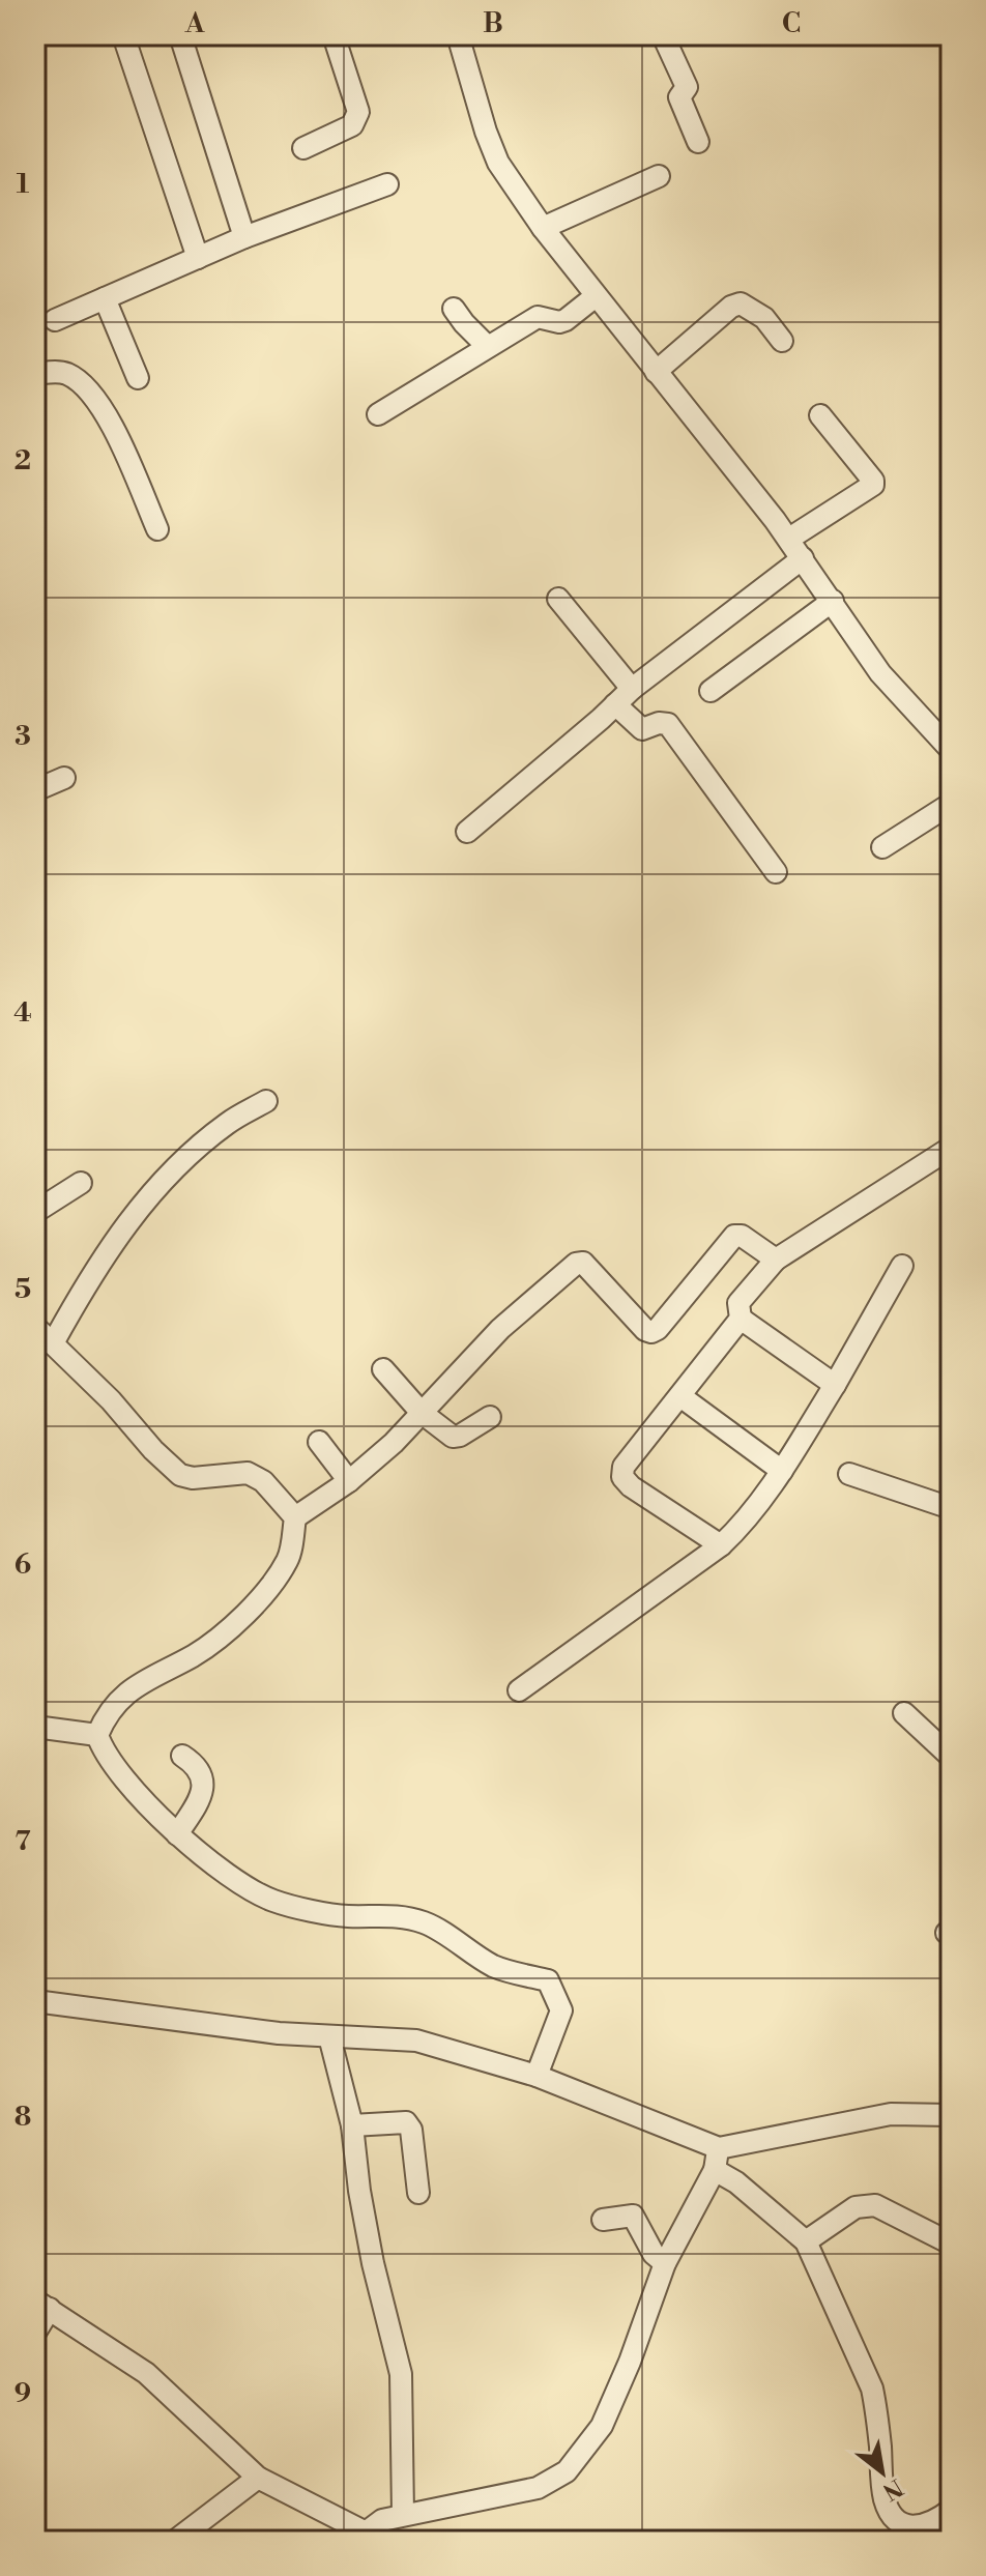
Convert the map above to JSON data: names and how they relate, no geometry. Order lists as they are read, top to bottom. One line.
{"north":"bottom right","grid":{"columns":["A","B","C"],"rows":["1","2","3","4","5","6","7","8","9"]}}
